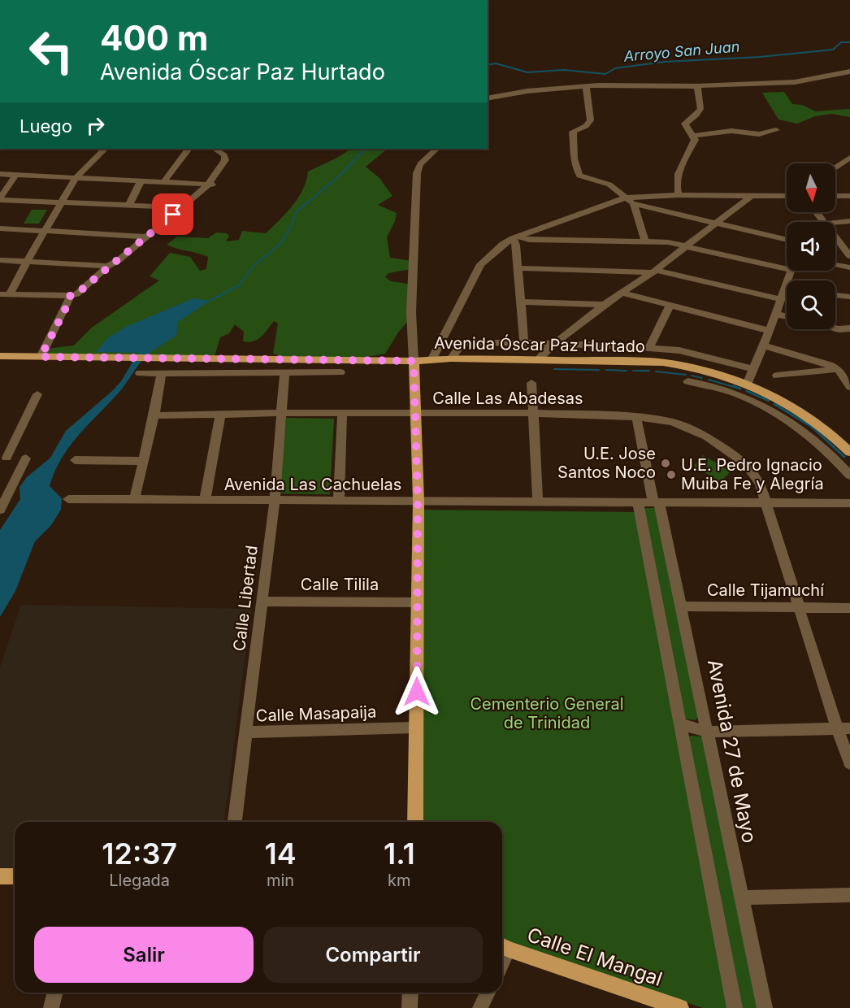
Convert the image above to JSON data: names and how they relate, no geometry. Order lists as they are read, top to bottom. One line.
{"streets":{"main road":["Avenida Óscar Paz Hurtado","Calle El Mangal"],"street":["Calle Las Abadesas","Avenida Las Cachuelas","Calle Tilila","Calle Tijamuchí","Calle Libertad","Calle Masapaija","Avenida 27 de Mayo"]},"crossings":[["Calle Las Abadesas","Avenida Las Cachuelas"],["Calle Las Abadesas","Calle Tijamuchí"],["Calle Las Abadesas","Calle Libertad"],["Calle Las Abadesas","Avenida 27 de Mayo"],["Avenida Las Cachuelas","Calle Libertad"],["Avenida Las Cachuelas","Avenida 27 de Mayo"],["Calle Tilila","Calle Libertad"],["Calle Tijamuchí","Avenida 27 de Mayo"],["Calle Libertad","Calle Masapaija"]],"water":["Arroyo San Juan"],"parks":["Cementerio General de Trinidad"],"places":["U.E. Jose Santos Noco","U.E. Pedro Ignacio Muiba Fe y Alegría"],"north":"bottom","page":{"turn":["400 m","Avenida Óscar Paz Hurtado"],"then":"Luego","eta":["12:37","Llegada","14","min","1.1","km"],"buttons":["Salir","Compartir"]}}
